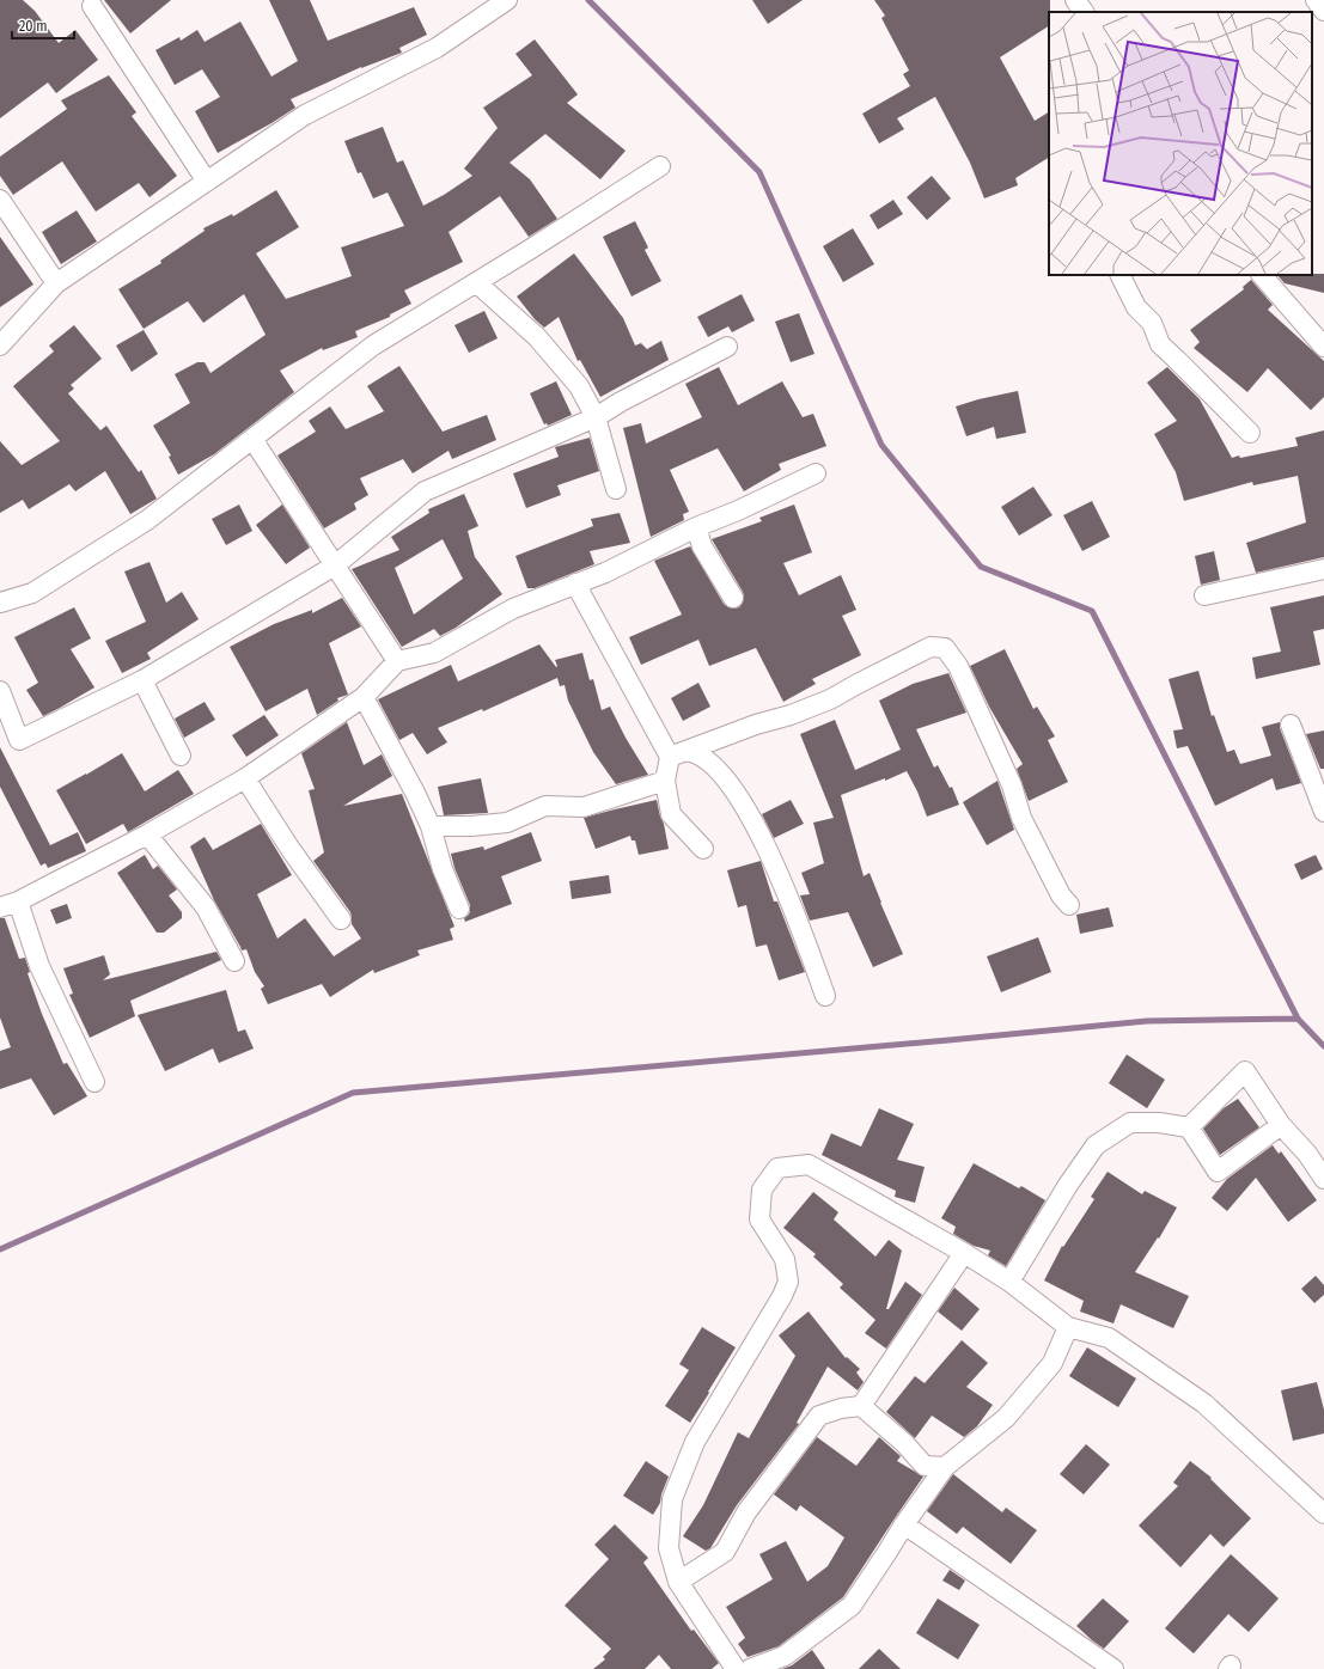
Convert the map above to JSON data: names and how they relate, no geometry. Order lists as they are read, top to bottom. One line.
{"scale_bar":"20 m"}
